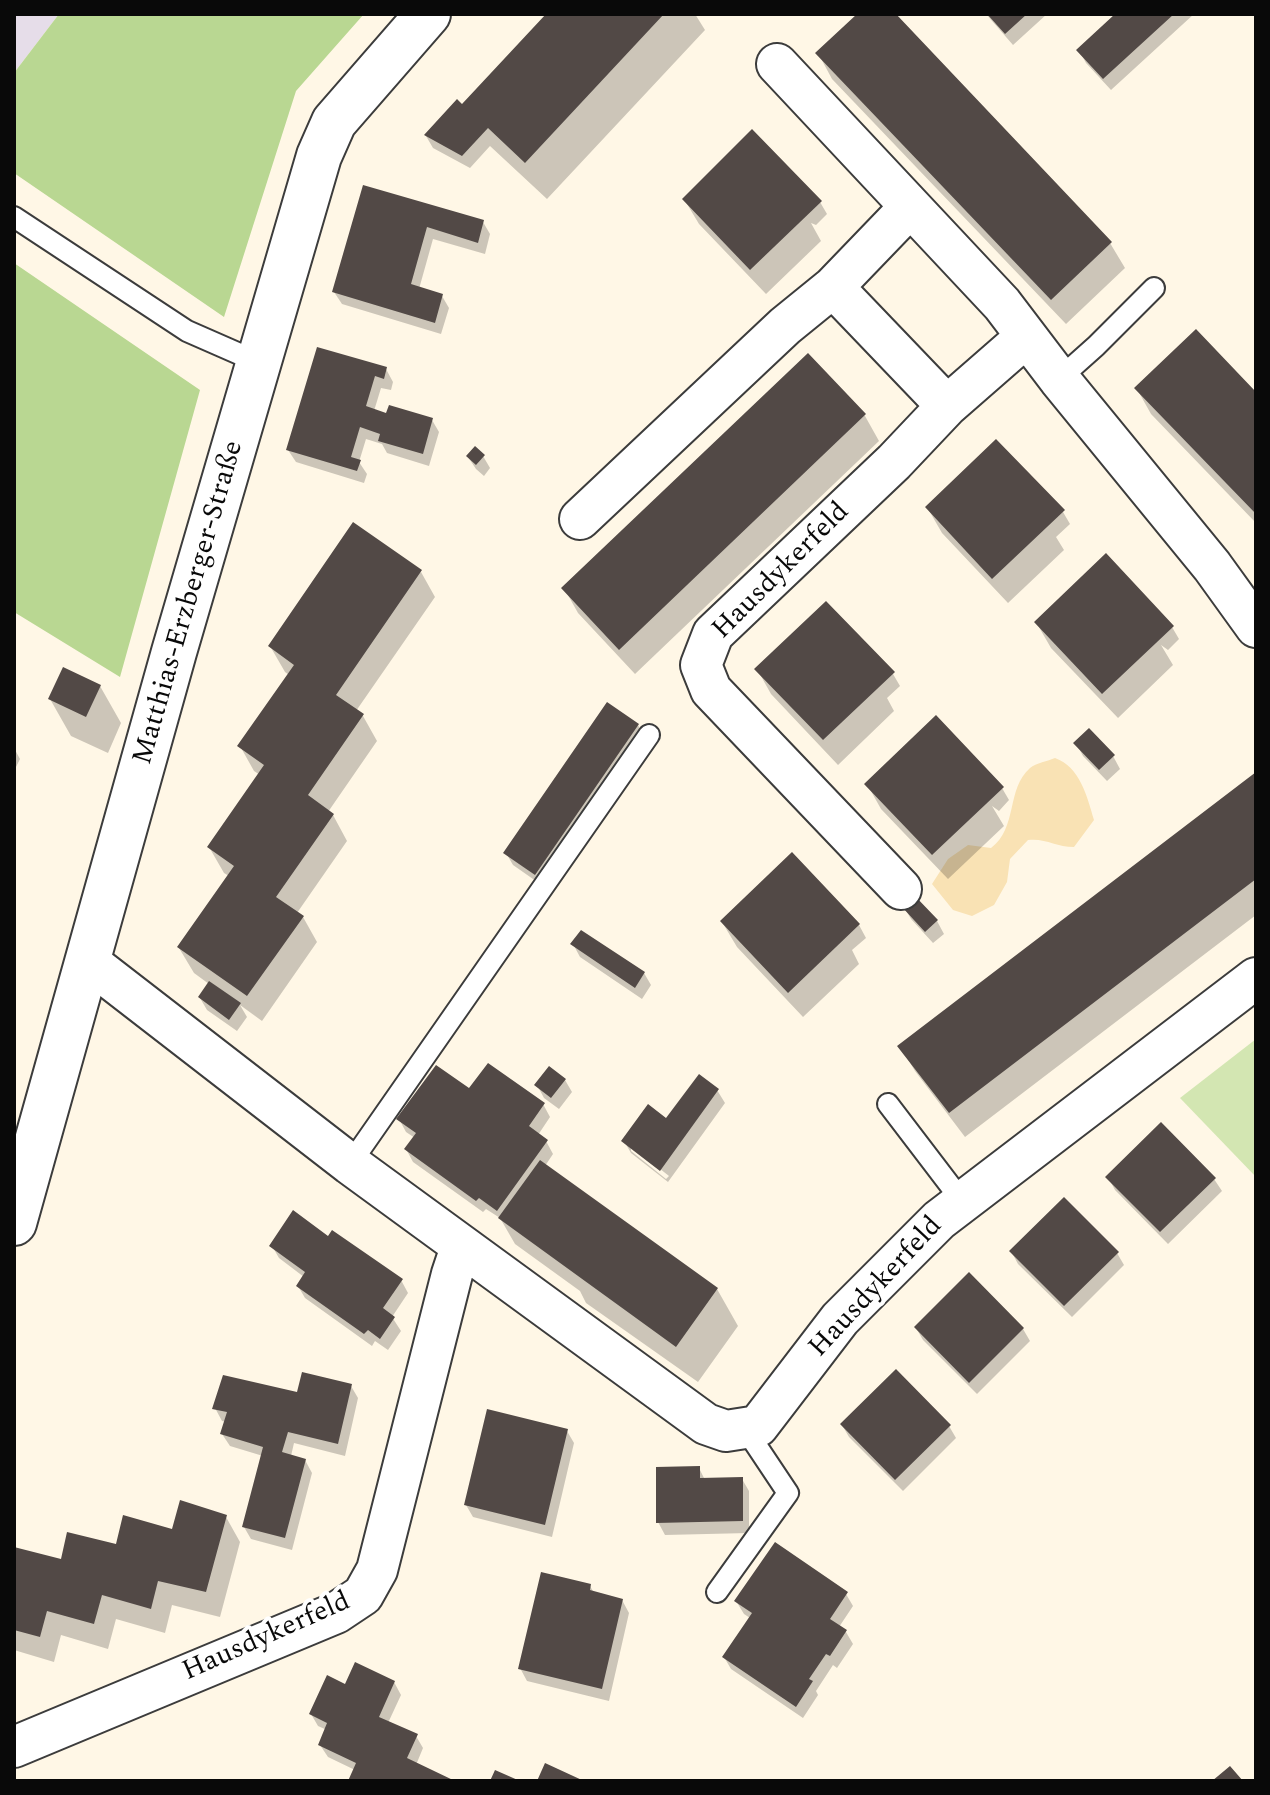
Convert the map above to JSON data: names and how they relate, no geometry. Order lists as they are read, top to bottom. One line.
{"streets":{"street":["Hausdykerfeld","Matthias-Erzberger-Straße"]}}
